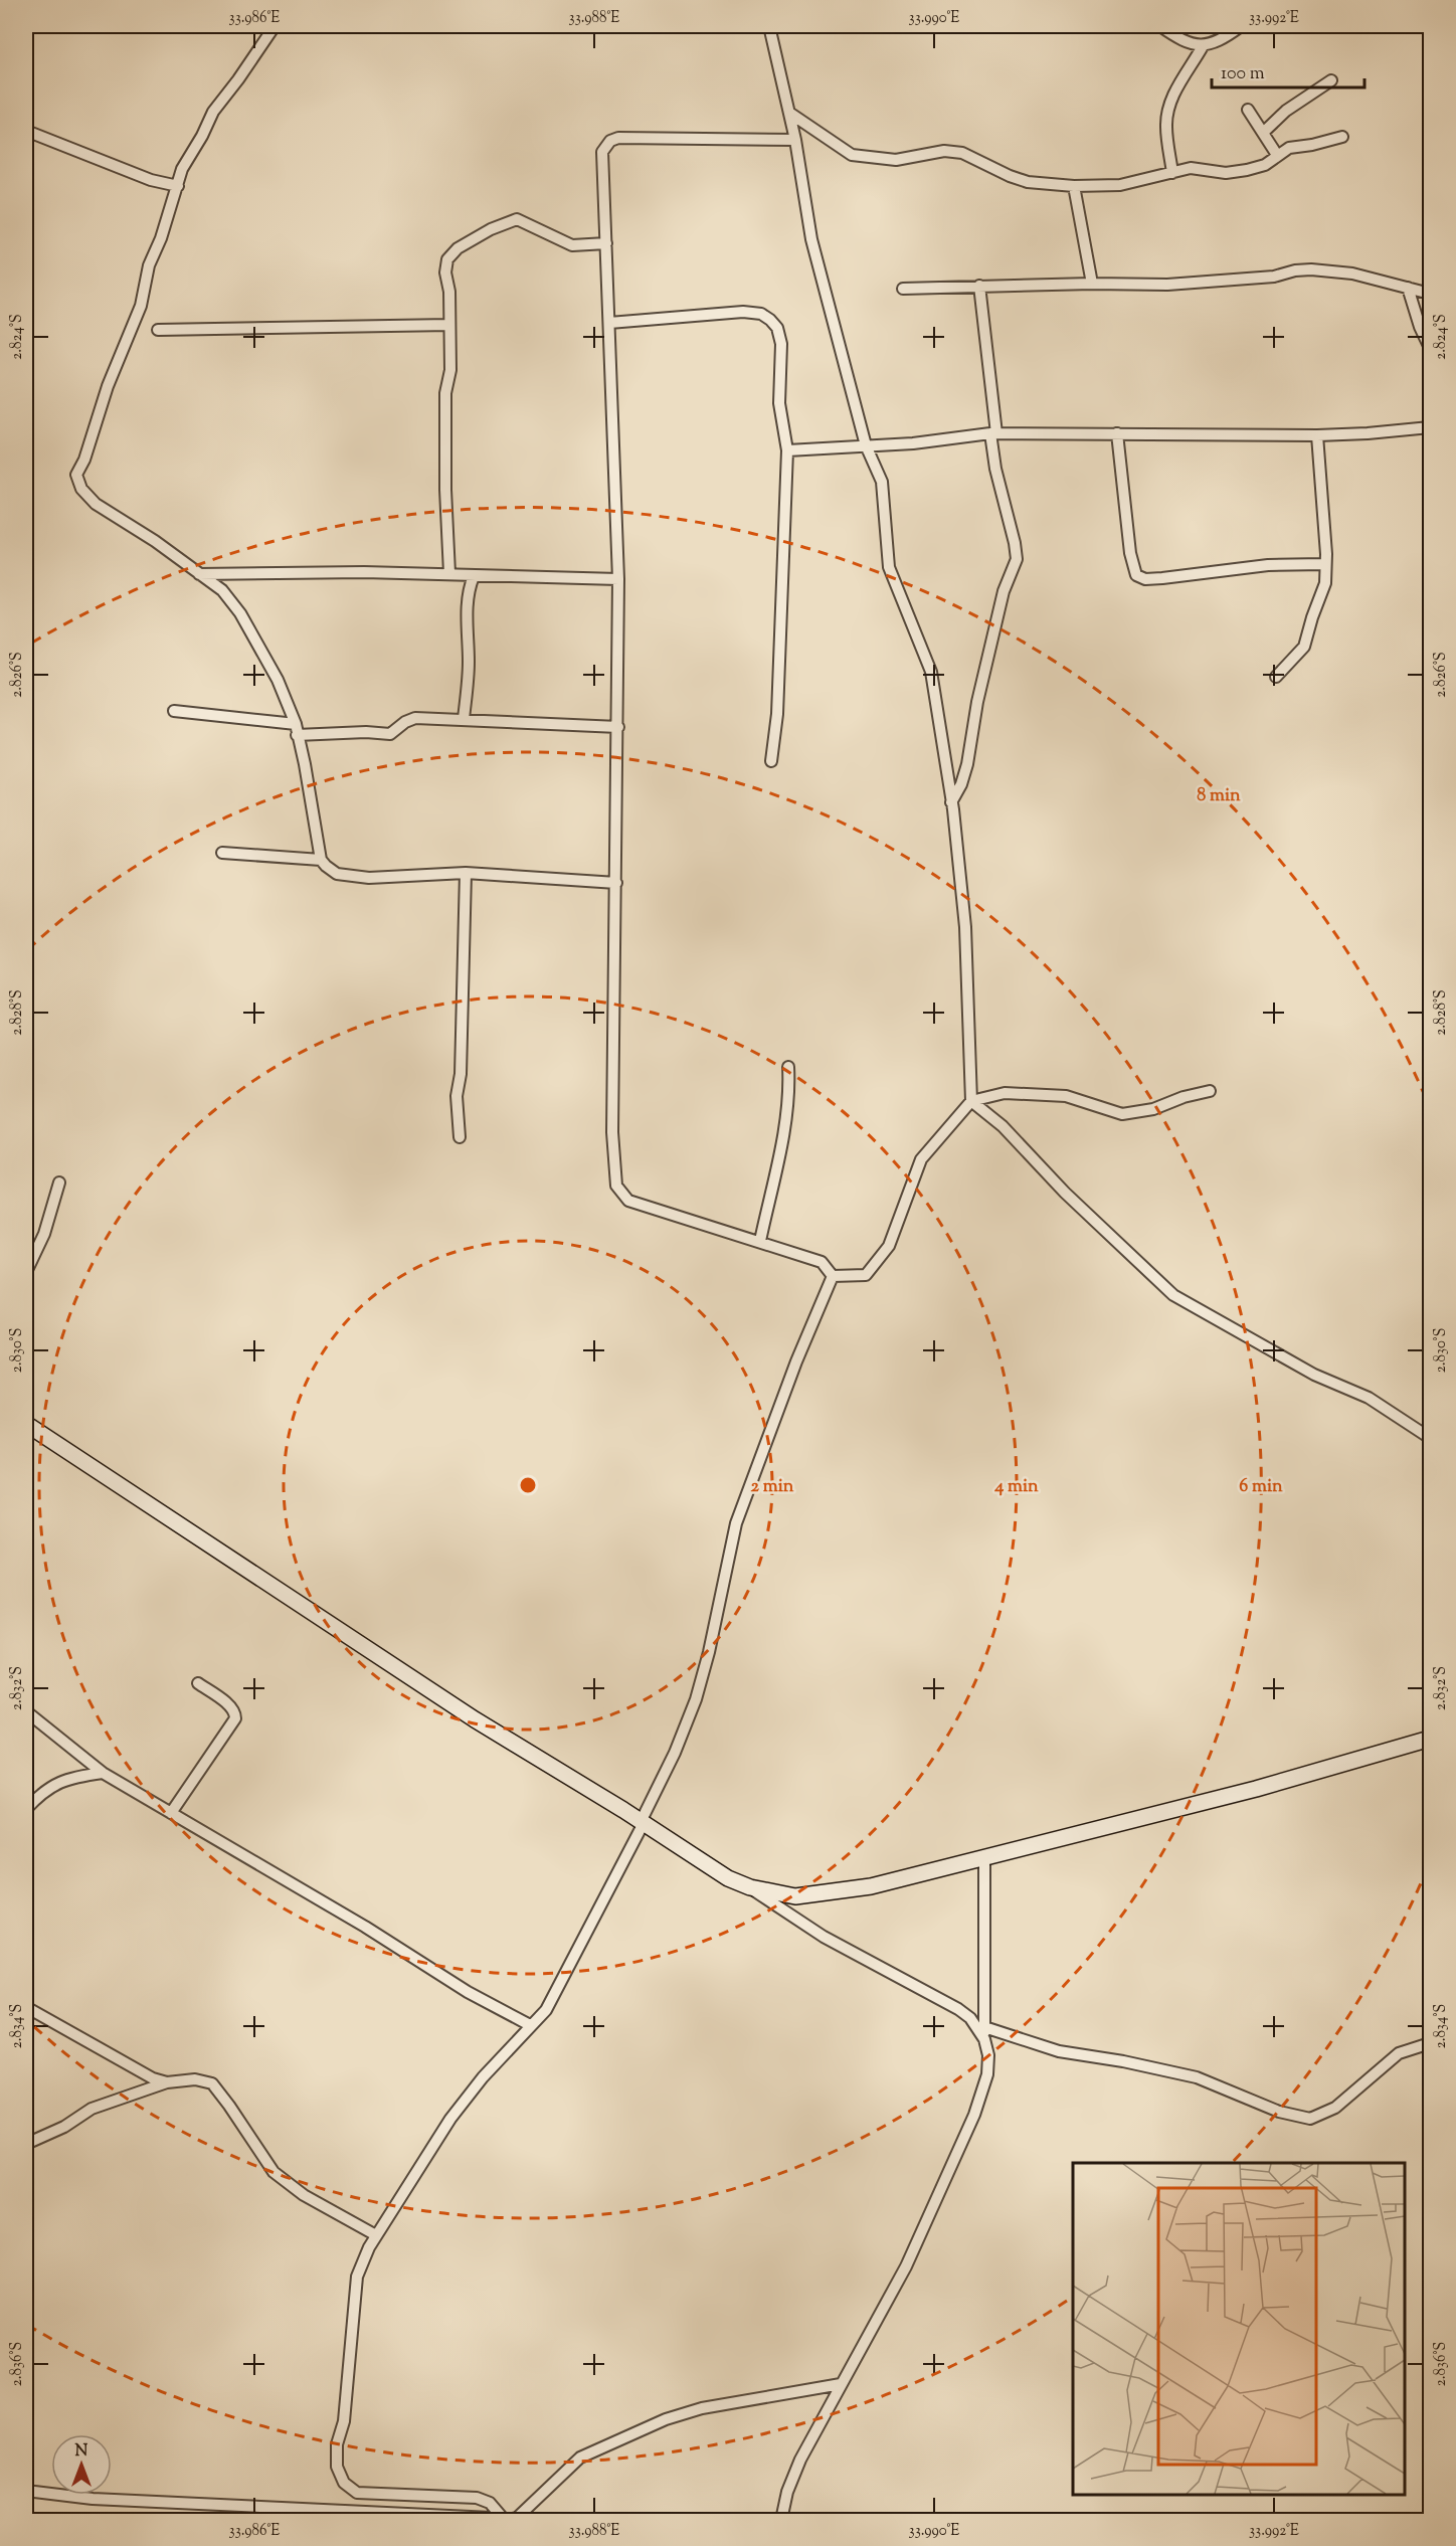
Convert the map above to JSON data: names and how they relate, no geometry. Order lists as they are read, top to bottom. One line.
{"scale_bar":"100 m","north":"top","coordinates":["33.986°E","33.988°E","33.990°E","33.992°E","2.824°S","2.826°S","2.828°S","2.830°S","2.832°S","2.834°S","2.836°S"],"rings":["8 min","2 min","4 min","6 min"]}
